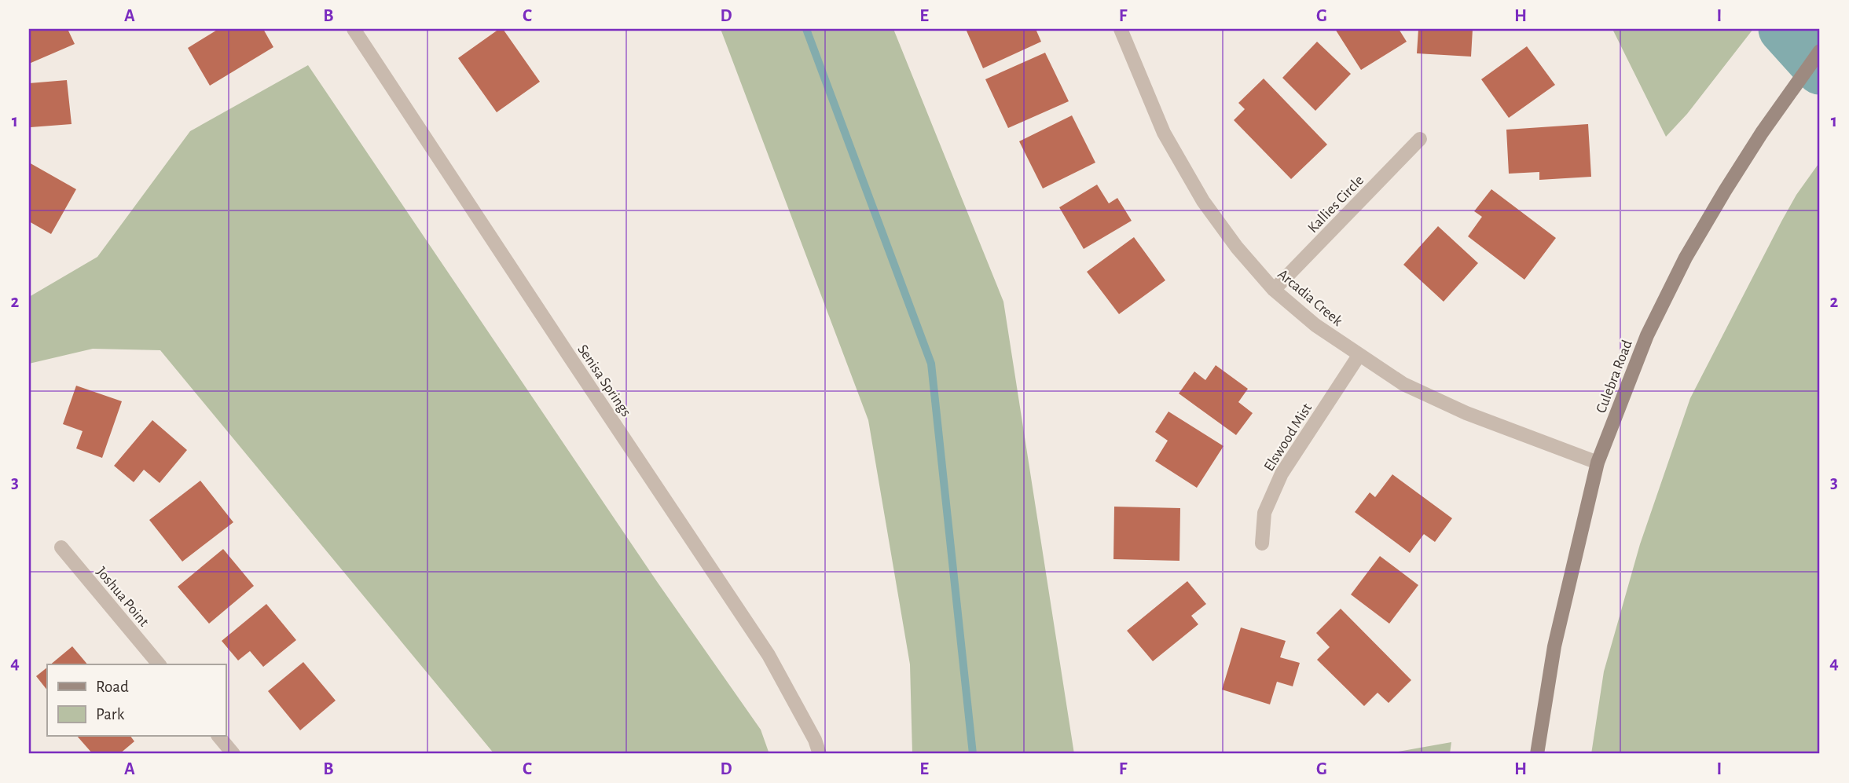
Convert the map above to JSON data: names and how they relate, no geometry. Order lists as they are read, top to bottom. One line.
{"streets":{"main road":["Culebra Road"],"street":["Kallies Circle","Arcadia Creek","Senisa Springs","Elswood Mist","Joshua Point"]},"crossings":[["Kallies Circle","Arcadia Creek"],["Arcadia Creek","Culebra Road"],["Arcadia Creek","Elswood Mist"]],"legend":["Road","Park"],"grid":{"columns":["A","B","C","D","E","F","G","H","I"],"rows":["1","2","3","4"]}}
